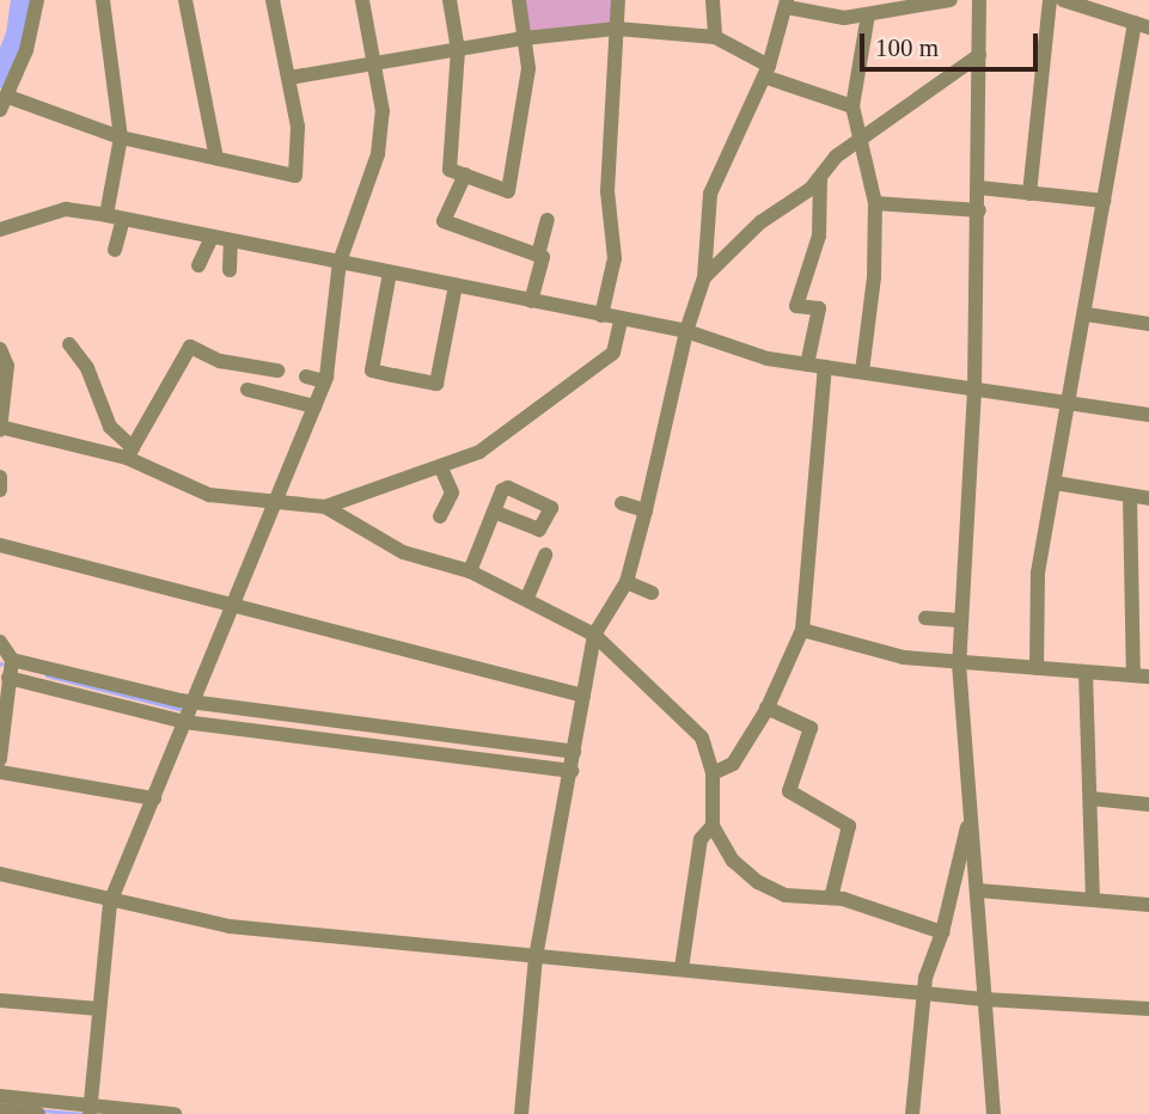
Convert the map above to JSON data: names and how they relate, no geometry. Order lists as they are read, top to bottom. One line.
{"scale_bar":"100 m"}
